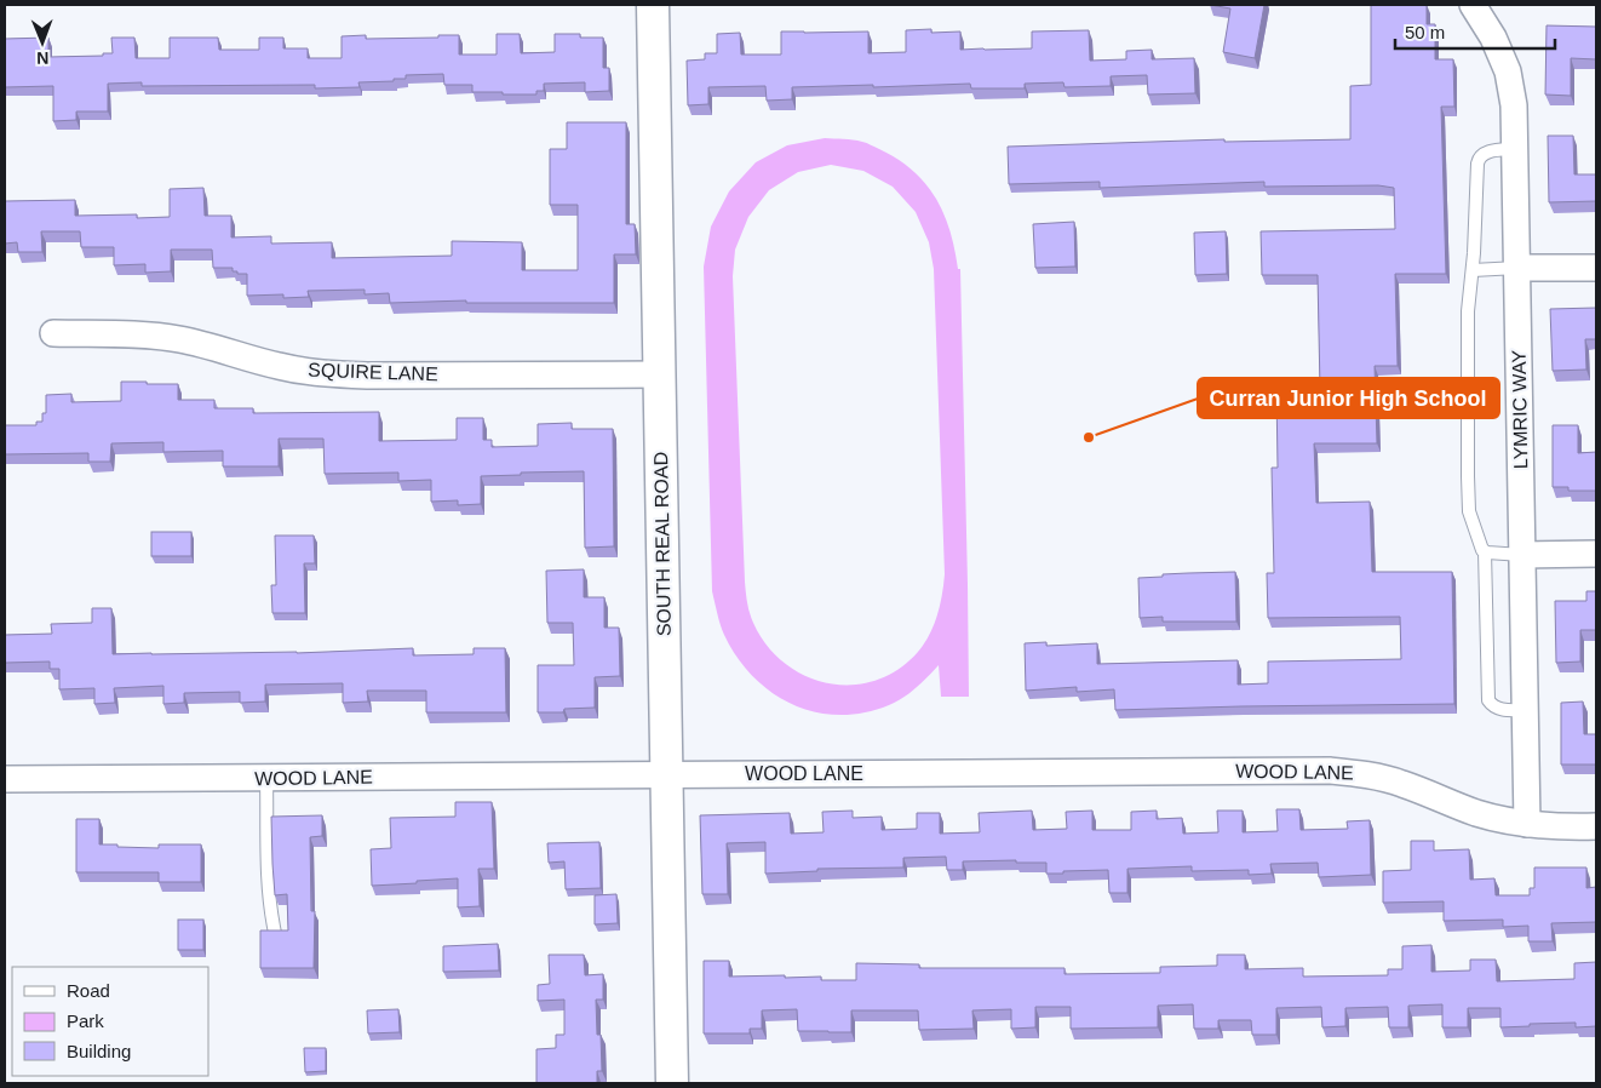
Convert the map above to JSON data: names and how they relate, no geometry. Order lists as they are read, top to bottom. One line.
{"streets":{"street":["SQUIRE LANE","LYMRIC WAY","SOUTH REAL ROAD","WOOD LANE"]},"crossings":[["SQUIRE LANE","SOUTH REAL ROAD"],["LYMRIC WAY","WOOD LANE"],["SOUTH REAL ROAD","WOOD LANE"]],"places":["Curran Junior High School"],"legend":["Road","Park","Building"],"scale_bar":"50 m","north":"bottom"}
